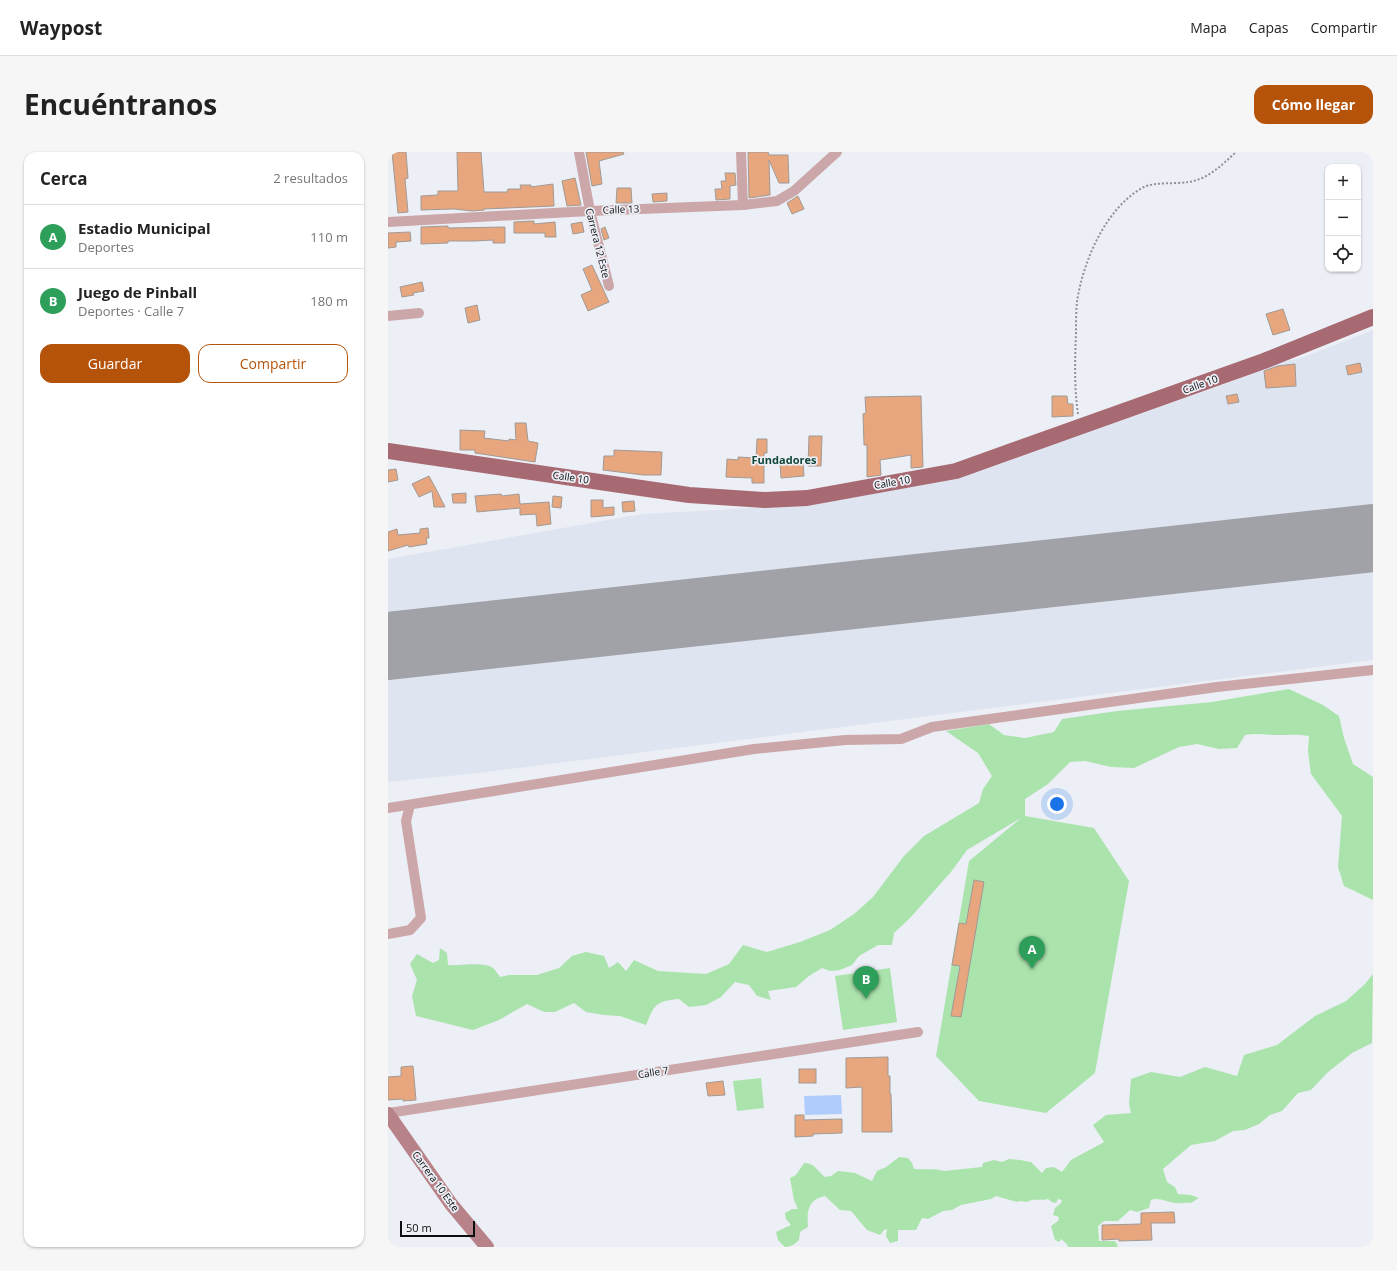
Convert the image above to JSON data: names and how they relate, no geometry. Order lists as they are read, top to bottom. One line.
{"streets":{"main road":["Calle 10"],"street":["Calle 13","Carrera 12 Este","Calle 7","Carrera 10 Este"]},"crossings":[["Calle 13","Carrera 12 Este"],["Calle 7","Carrera 10 Este"]],"districts":["Fundadores"],"scale_bar":"50 m","page":{"header":"Waypost","nav":["Mapa","Capas","Compartir"],"title":"Encuéntranos","buttons":["Cómo llegar",["Guardar","Compartir"]],"heading":["Cerca","2 resultados"],"map_buttons":["+","−"],"list":[{"mark":"A","name":"Estadio Municipal","note":"Deportes","value":"110 m"},{"mark":"B","name":"Juego de Pinball","note":"Deportes · Calle 7","value":"180 m"}],"pins":["A","B"],"scale":"50 m"}}
